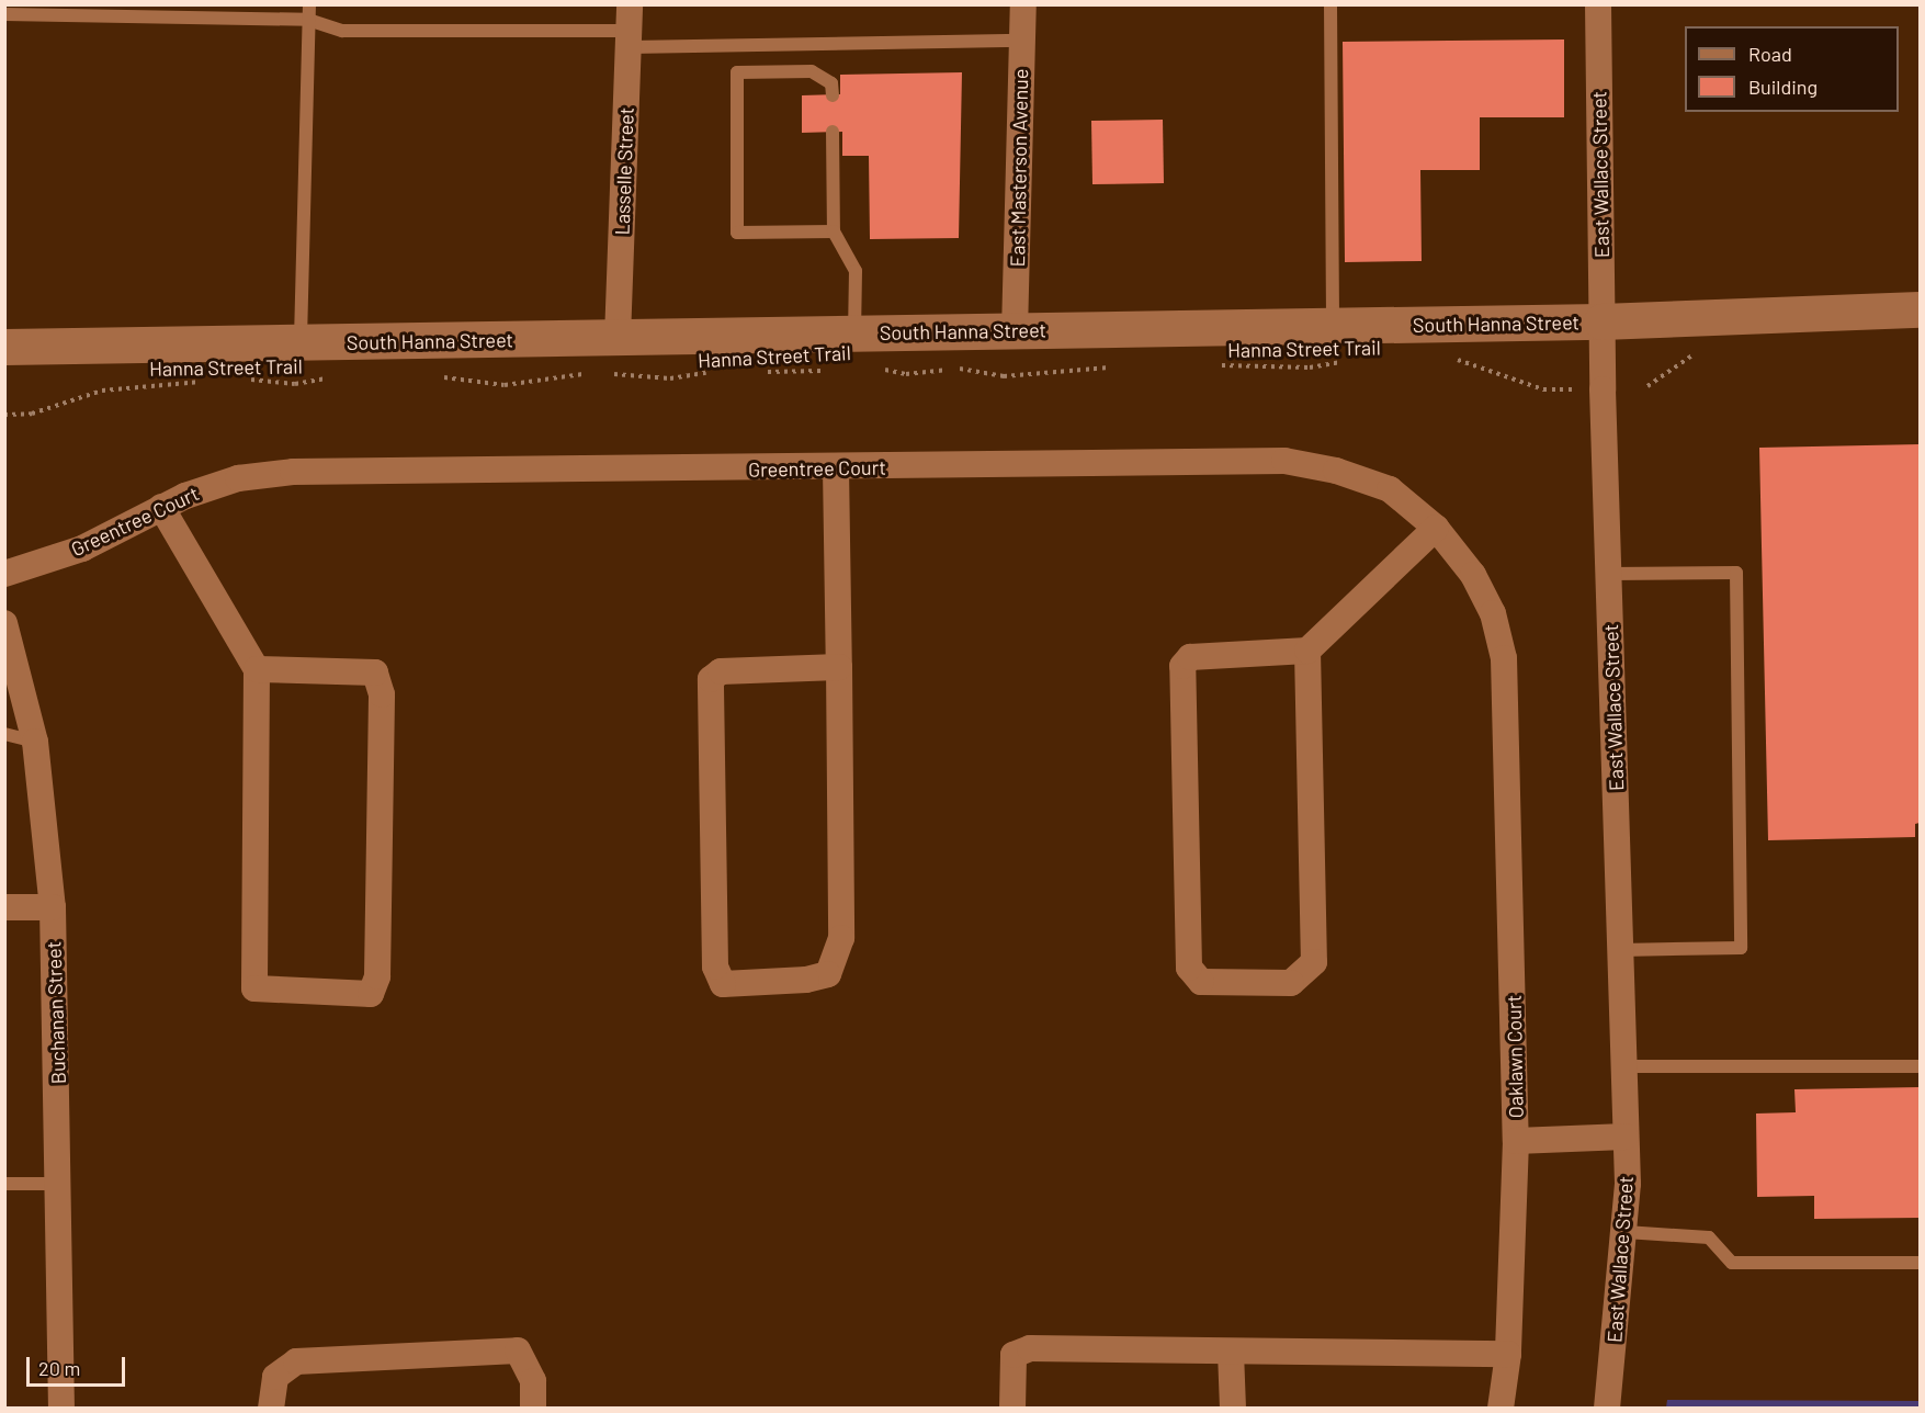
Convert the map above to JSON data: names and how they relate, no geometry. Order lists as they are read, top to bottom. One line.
{"streets":{"street":["East Masterson Avenue","Lasselle Street","East Wallace Street","South Hanna Street","Greentree Court","Buchanan Street","Oaklawn Court"],"path":["Hanna Street Trail"]},"crossings":[["East Masterson Avenue","South Hanna Street"],["Lasselle Street","South Hanna Street"],["East Wallace Street","South Hanna Street"],["Greentree Court","Oaklawn Court"]],"legend":["Road","Building"],"scale_bar":"20 m"}
